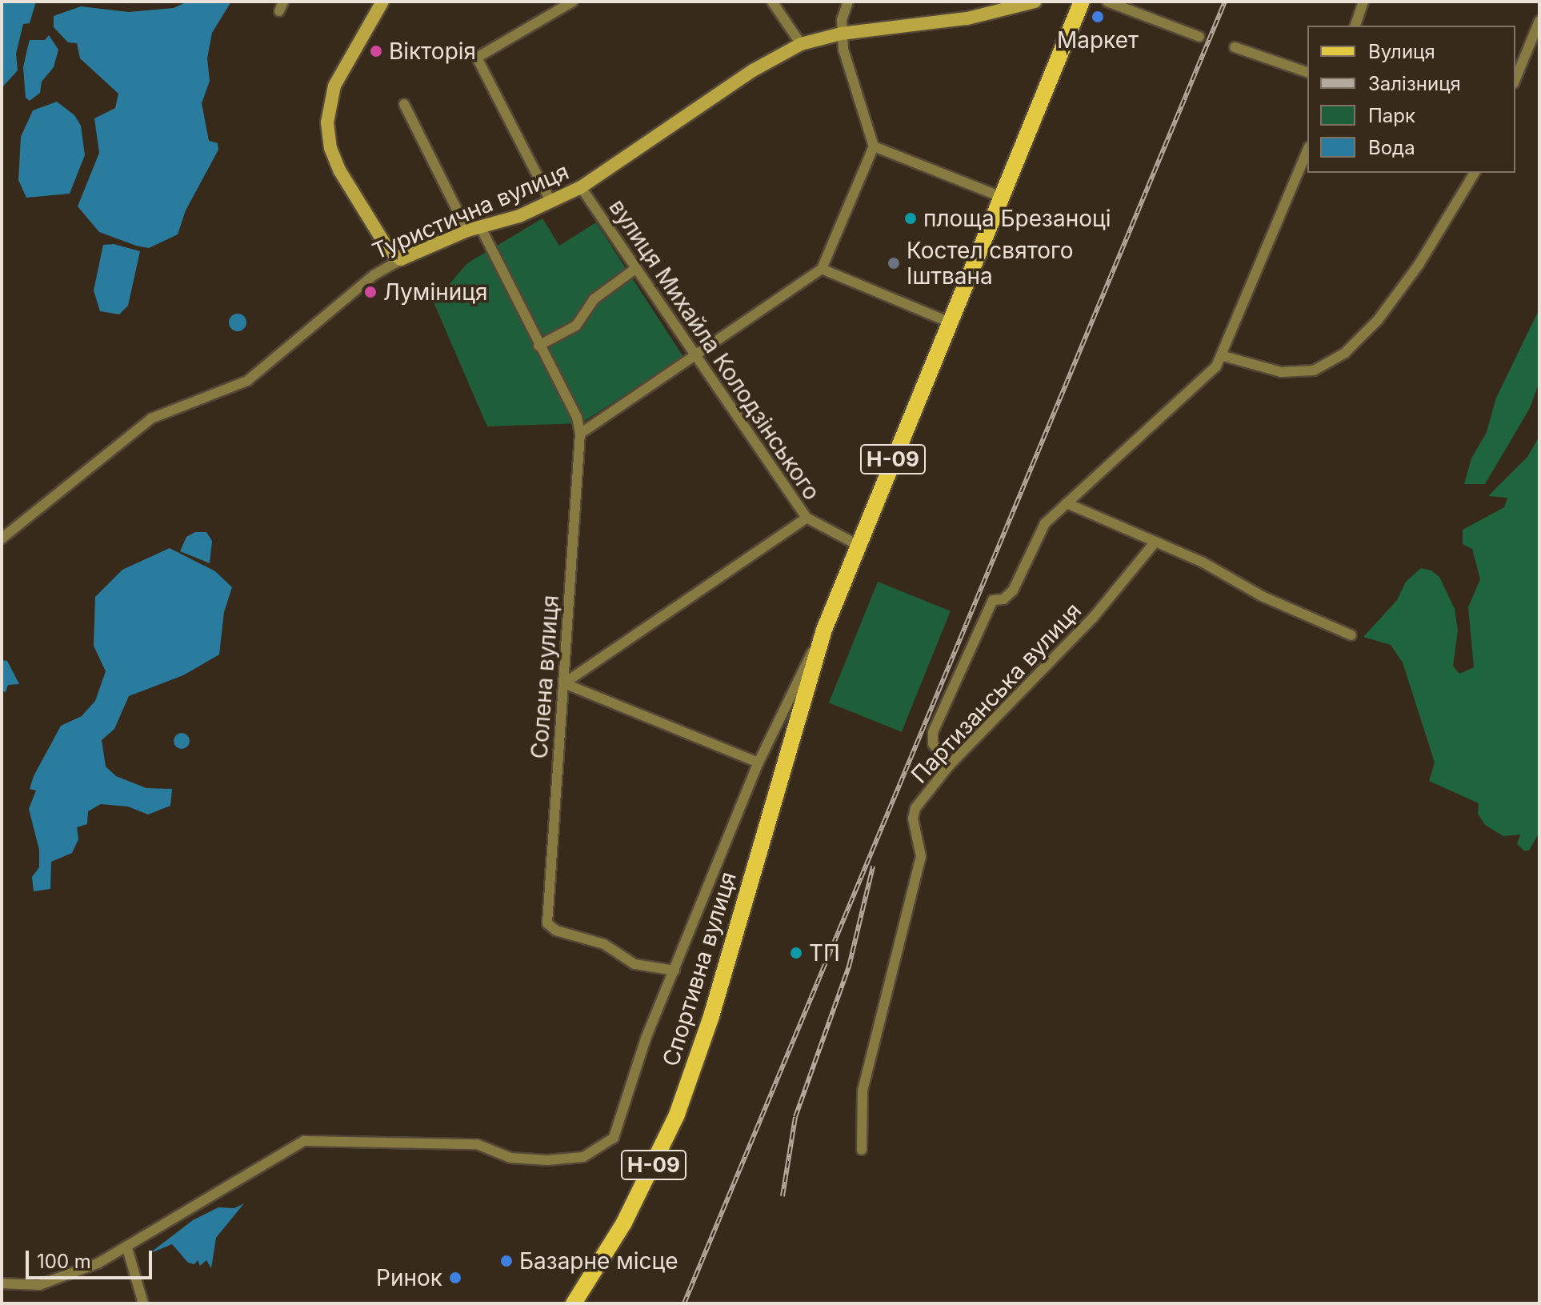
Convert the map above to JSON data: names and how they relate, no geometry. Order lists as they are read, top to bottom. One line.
{"streets":{"main road":["Н-09","Спортивна вулиця"],"street":["Туристична вулиця","вулиця Михайла Колодзінського","Солена вулиця","Партизанська вулиця"]},"crossings":[["Туристична вулиця","вулиця Михайла Колодзінського"],["вулиця Михайла Колодзінського","Спортивна вулиця"],["Солена вулиця","Спортивна вулиця"]],"places":["Маркет","Вікторія","площа Брезаноці","Костел святого Іштвана","Луміниця","ТП","Базарне місце","Ринок"],"legend":["Вулиця","Залізниця","Парк","Вода"],"scale_bar":"100 m"}
